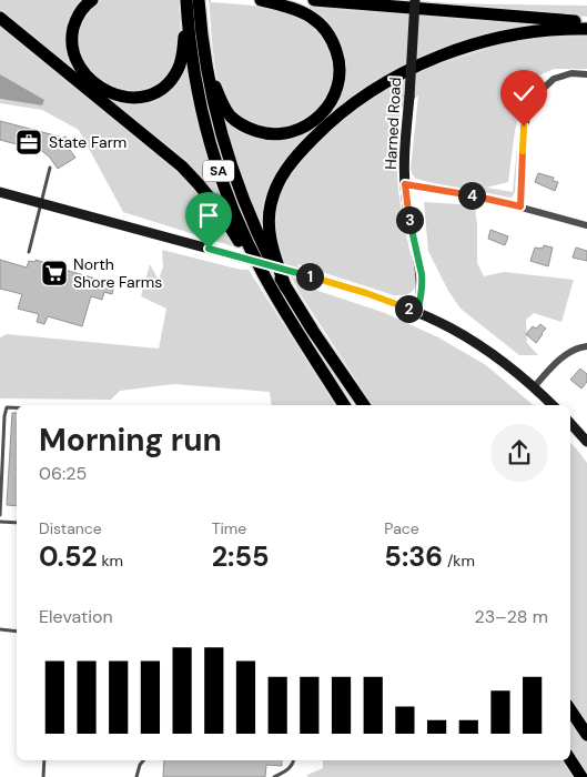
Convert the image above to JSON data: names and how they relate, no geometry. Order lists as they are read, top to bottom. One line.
{"streets":{"highway":["SA"],"main road":["Harned Road"]},"places":{"office":["State Farm"],"supermarket":["North Shore Farms"]},"page":{"pins":["4","3","1","2"],"heading":["Morning run","06:25"],"stats":[["Distance","0.52 km"],["Time","2:55"],["Pace","5:36 /km"]],"chart":["Elevation","23–28 m"]}}
